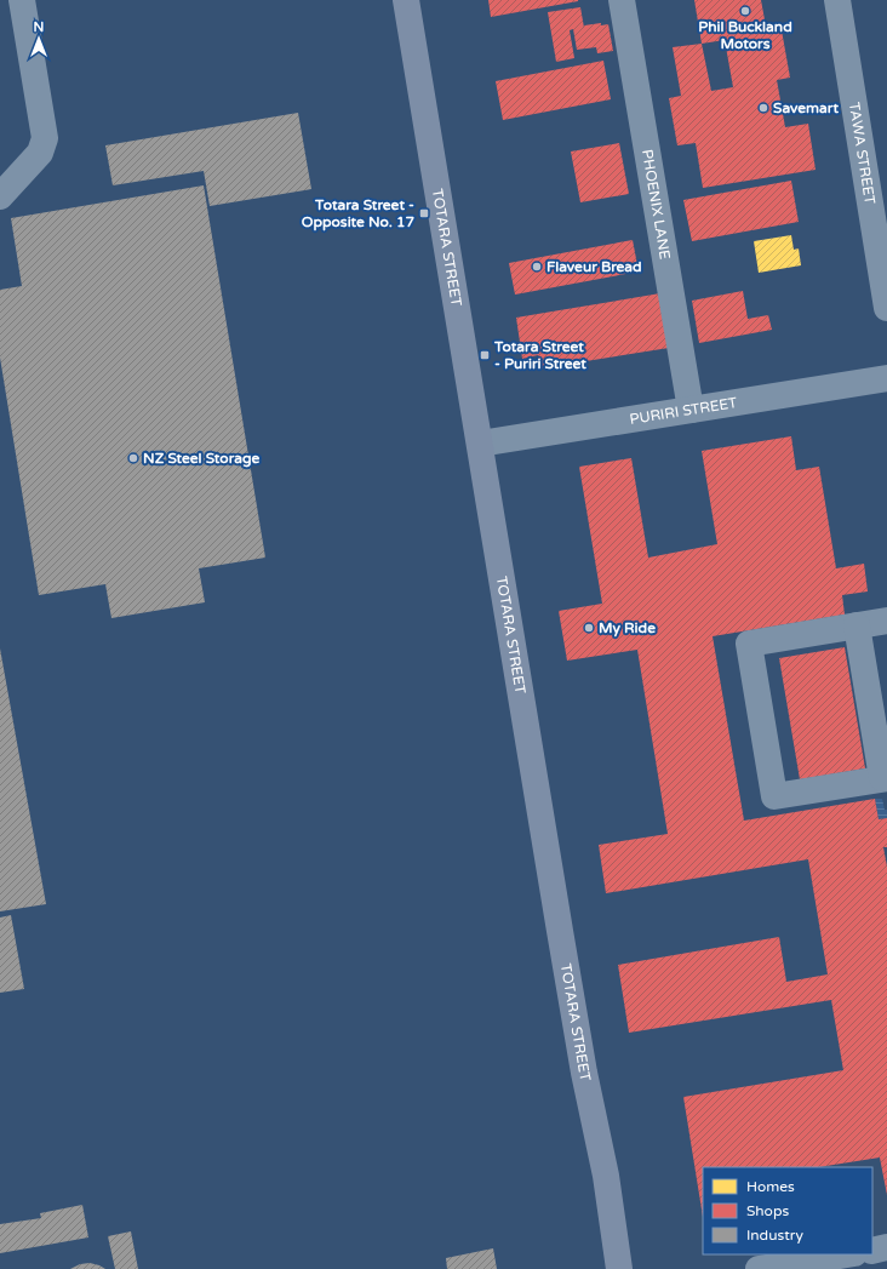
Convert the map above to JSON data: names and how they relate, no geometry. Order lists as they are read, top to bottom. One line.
{"streets":{"main road":["TOTARA STREET"],"street":["TAWA STREET","PHOENIX LANE","PURIRI STREET"]},"crossings":[["PHOENIX LANE","PURIRI STREET"],["TOTARA STREET","PURIRI STREET"]],"places":{"other":["Phil Buckland Motors","Savemart","Flaveur Bread","NZ Steel Storage","My Ride"],"transit":["Totara Street - Opposite No. 17","Totara Street - Puriri Street"]},"legend":["Homes","Shops","Industry"],"north":"top"}
